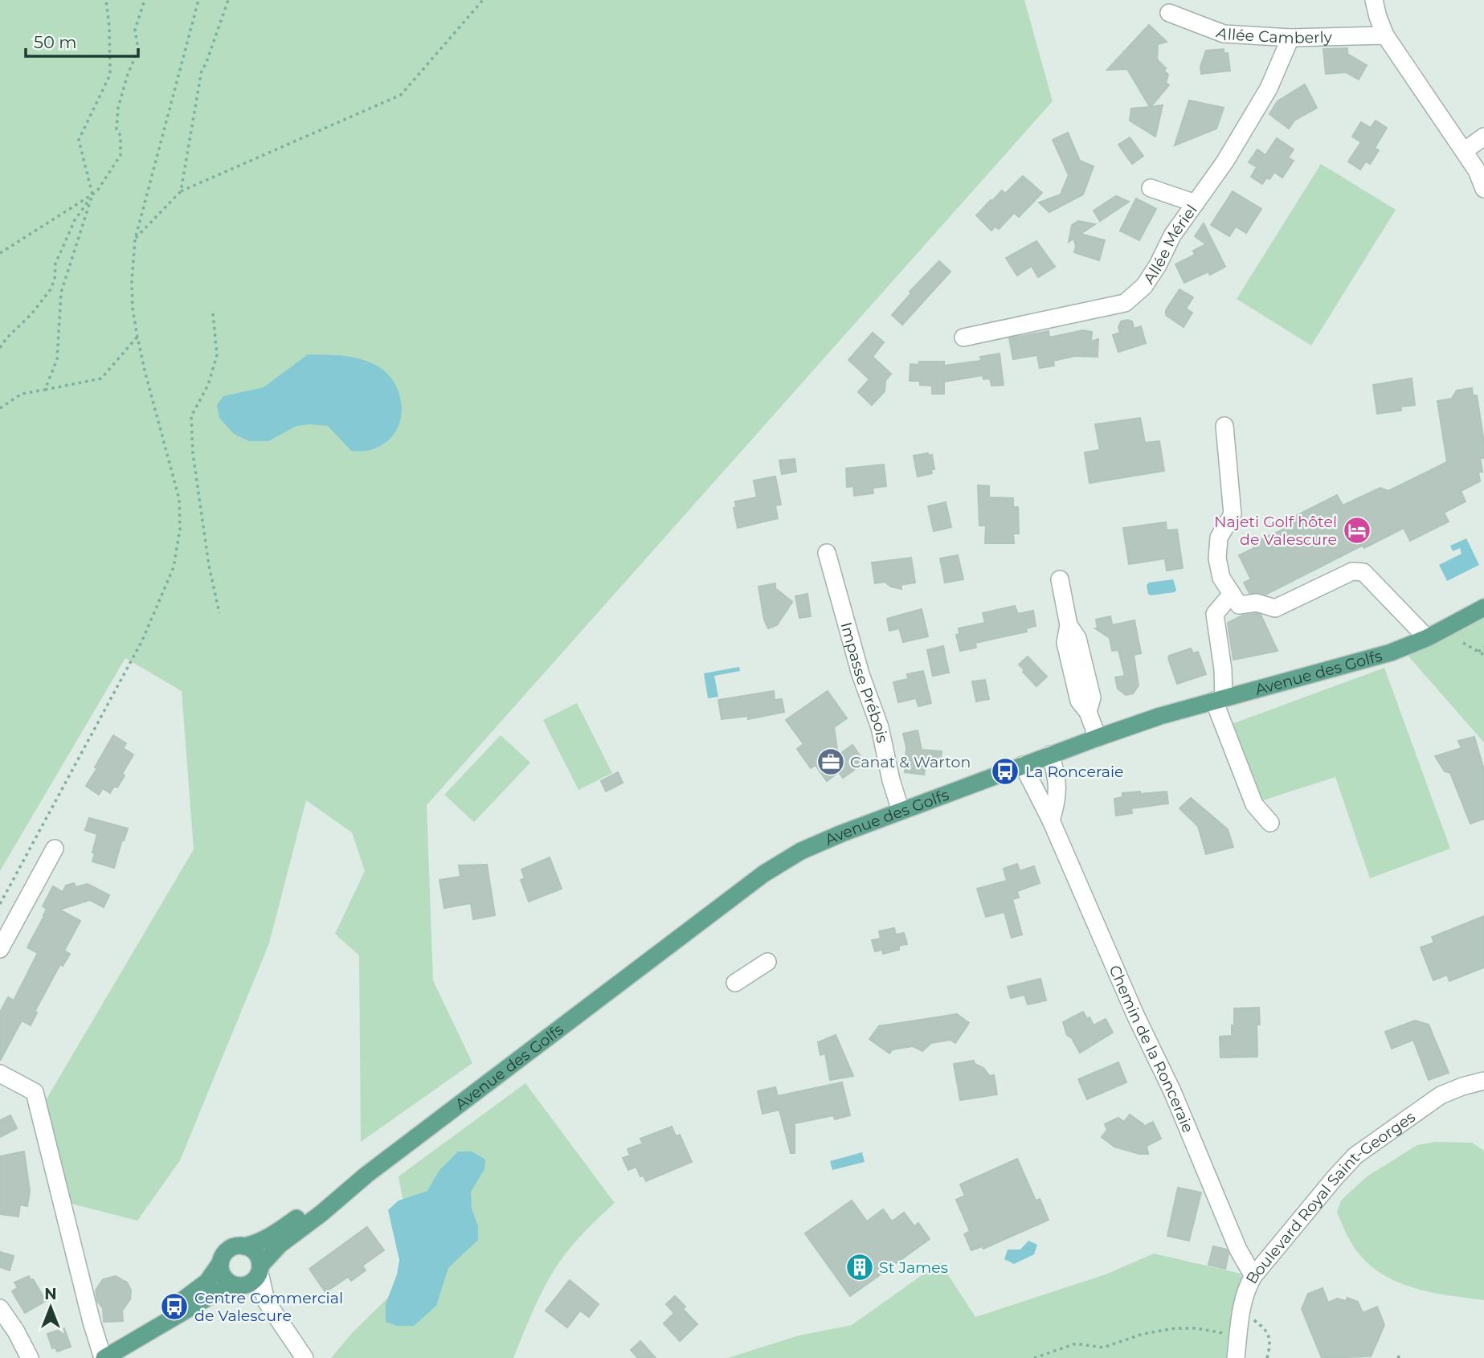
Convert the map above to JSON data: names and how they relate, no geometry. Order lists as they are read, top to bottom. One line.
{"streets":{"main road":["Avenue des Golfs"],"street":["Allée Camberly","Allée Mériel","Impasse Prébois","Chemin de la Ronceraie","Boulevard Royal Saint-Georges"]},"crossings":[["Allée Camberly","Allée Mériel"],["Avenue des Golfs","Impasse Prébois"],["Avenue des Golfs","Chemin de la Ronceraie"],["Chemin de la Ronceraie","Boulevard Royal Saint-Georges"]],"places":{"hotel":["Najeti Golf hôtel de Valescure"],"office":["Canat & Warton"],"bus stop":["La Ronceraie","Centre Commercial de Valescure"],"building":["St James"]},"scale_bar":"50 m","north":"top"}
